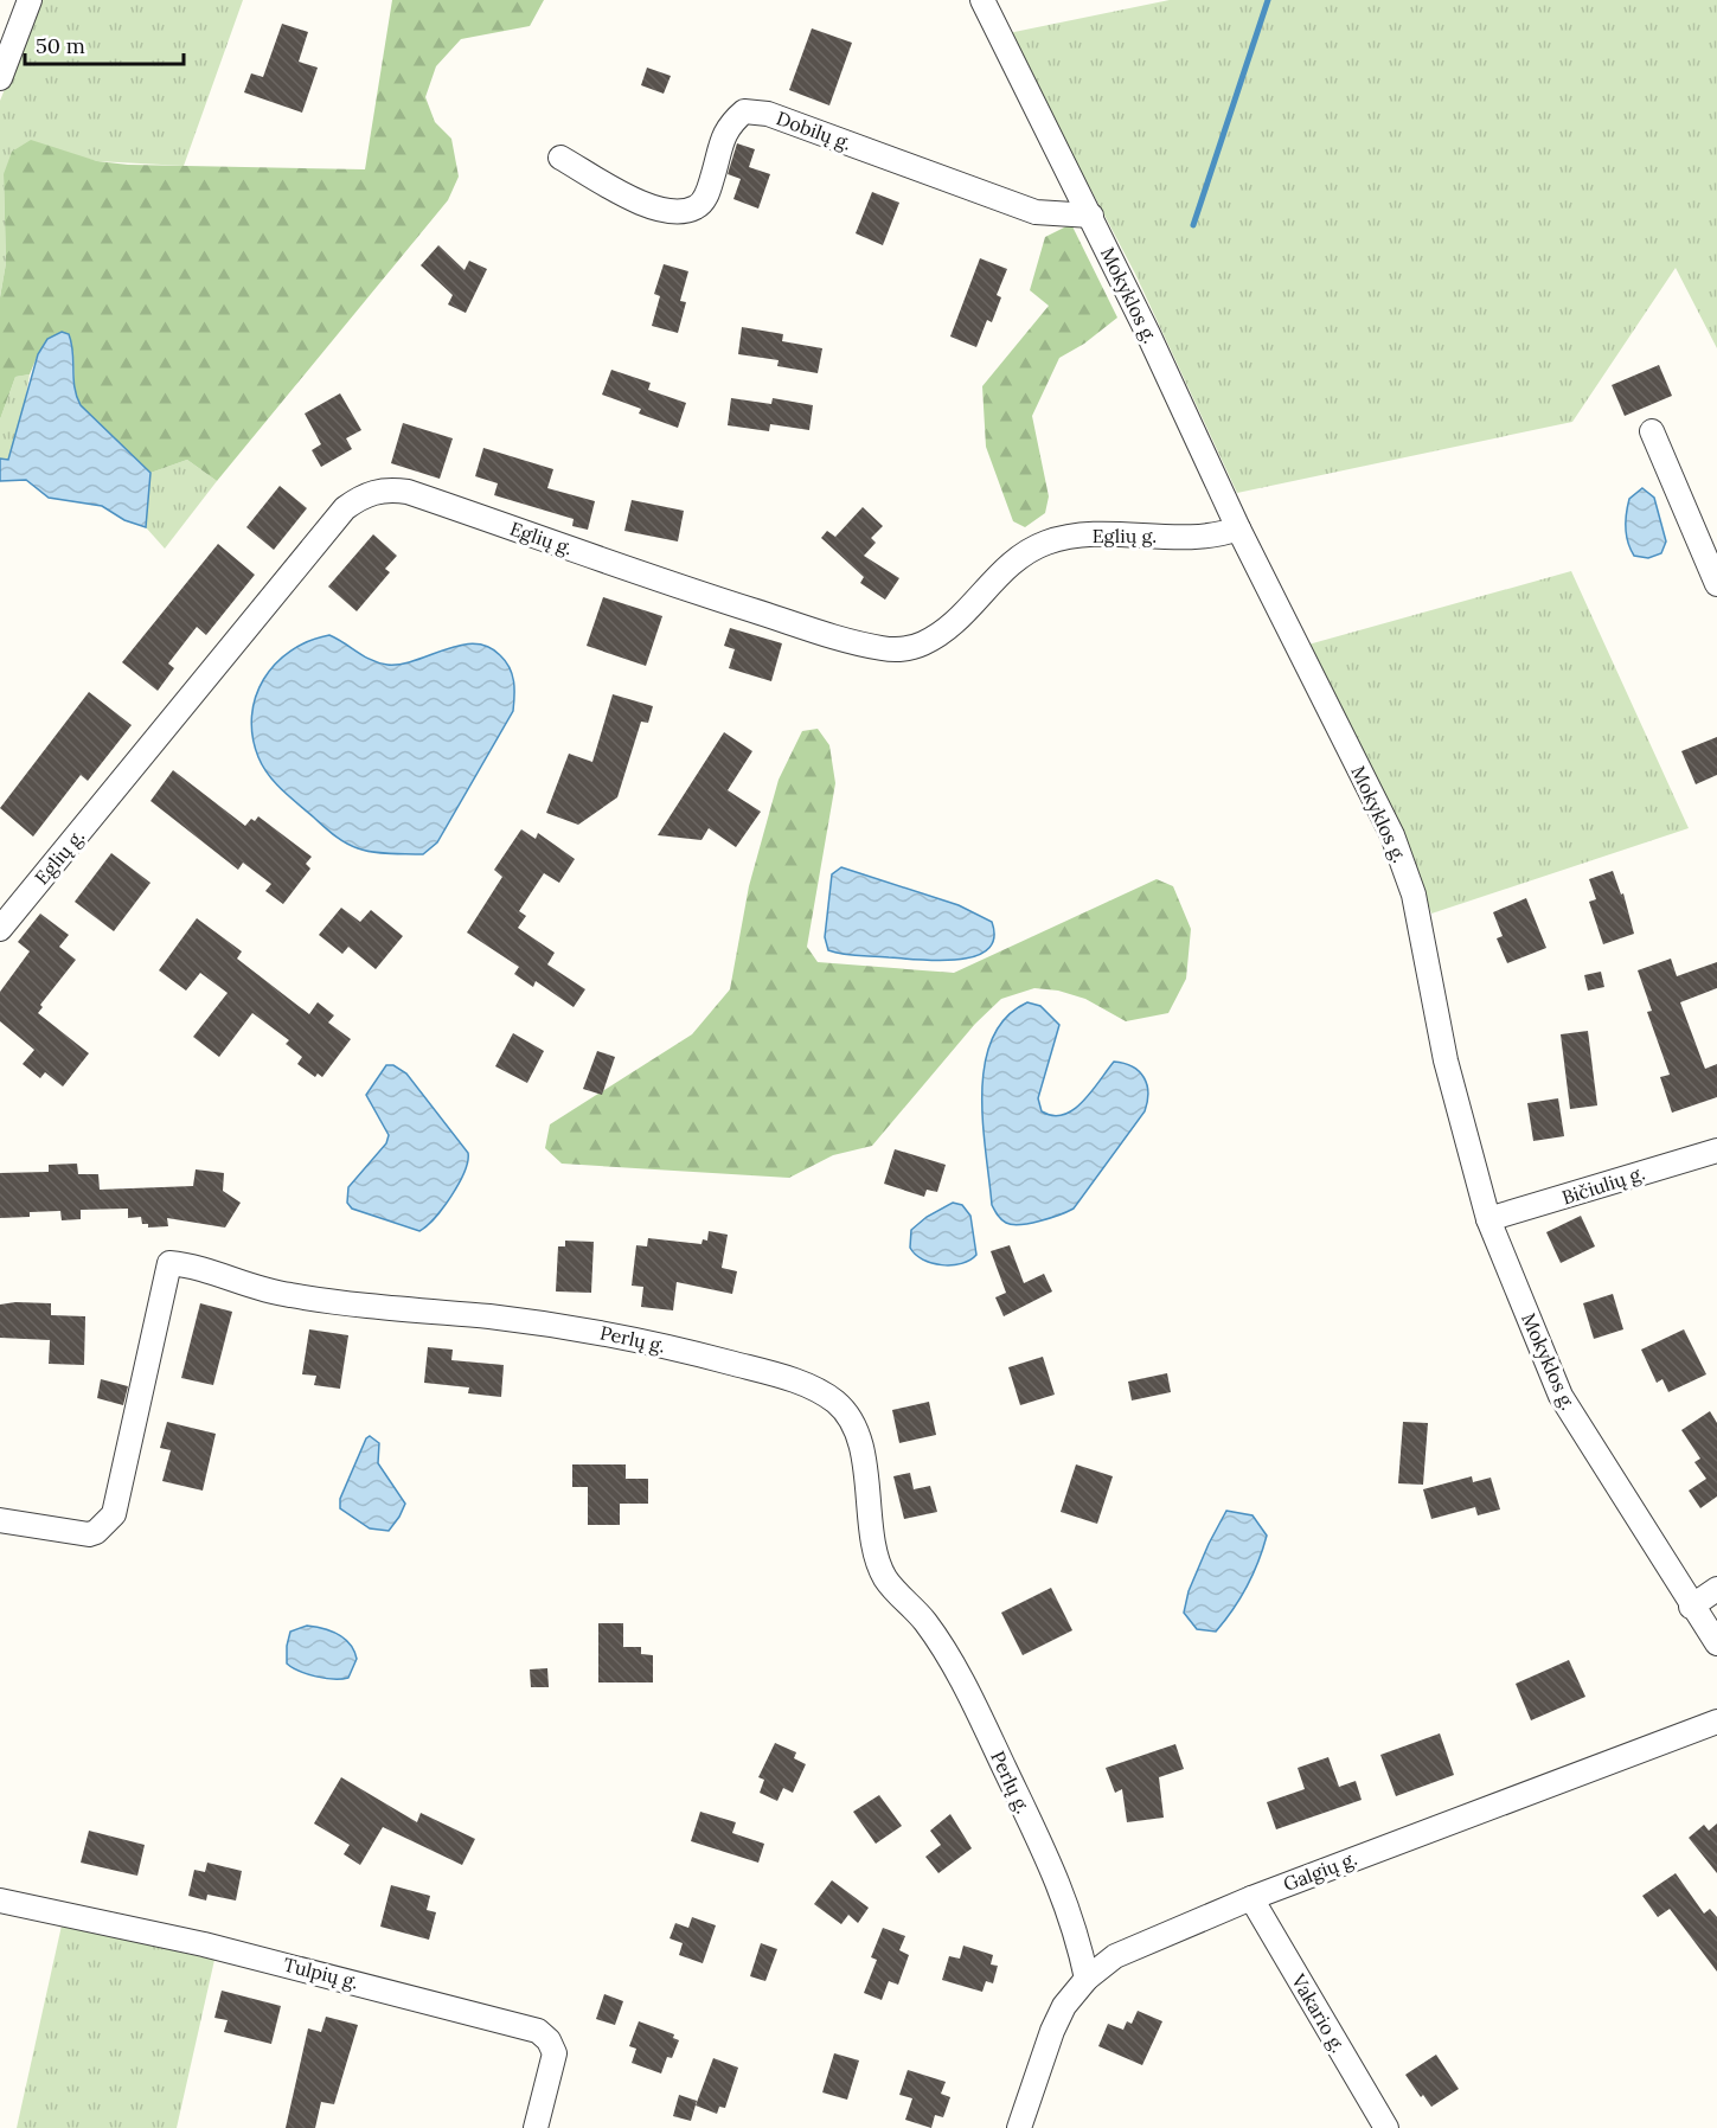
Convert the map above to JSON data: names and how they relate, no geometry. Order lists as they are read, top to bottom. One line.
{"streets":{"street":["Dobilų g.","Mokyklos g.","Eglių g.","Bičiulių g.","Perlų g.","Galgių g.","Tulpių g.","Vakario g."]},"crossings":[["Dobilų g.","Mokyklos g."],["Mokyklos g.","Eglių g."],["Mokyklos g.","Bičiulių g."],["Perlų g.","Galgių g."],["Galgių g.","Vakario g."]],"scale_bar":"50 m"}
